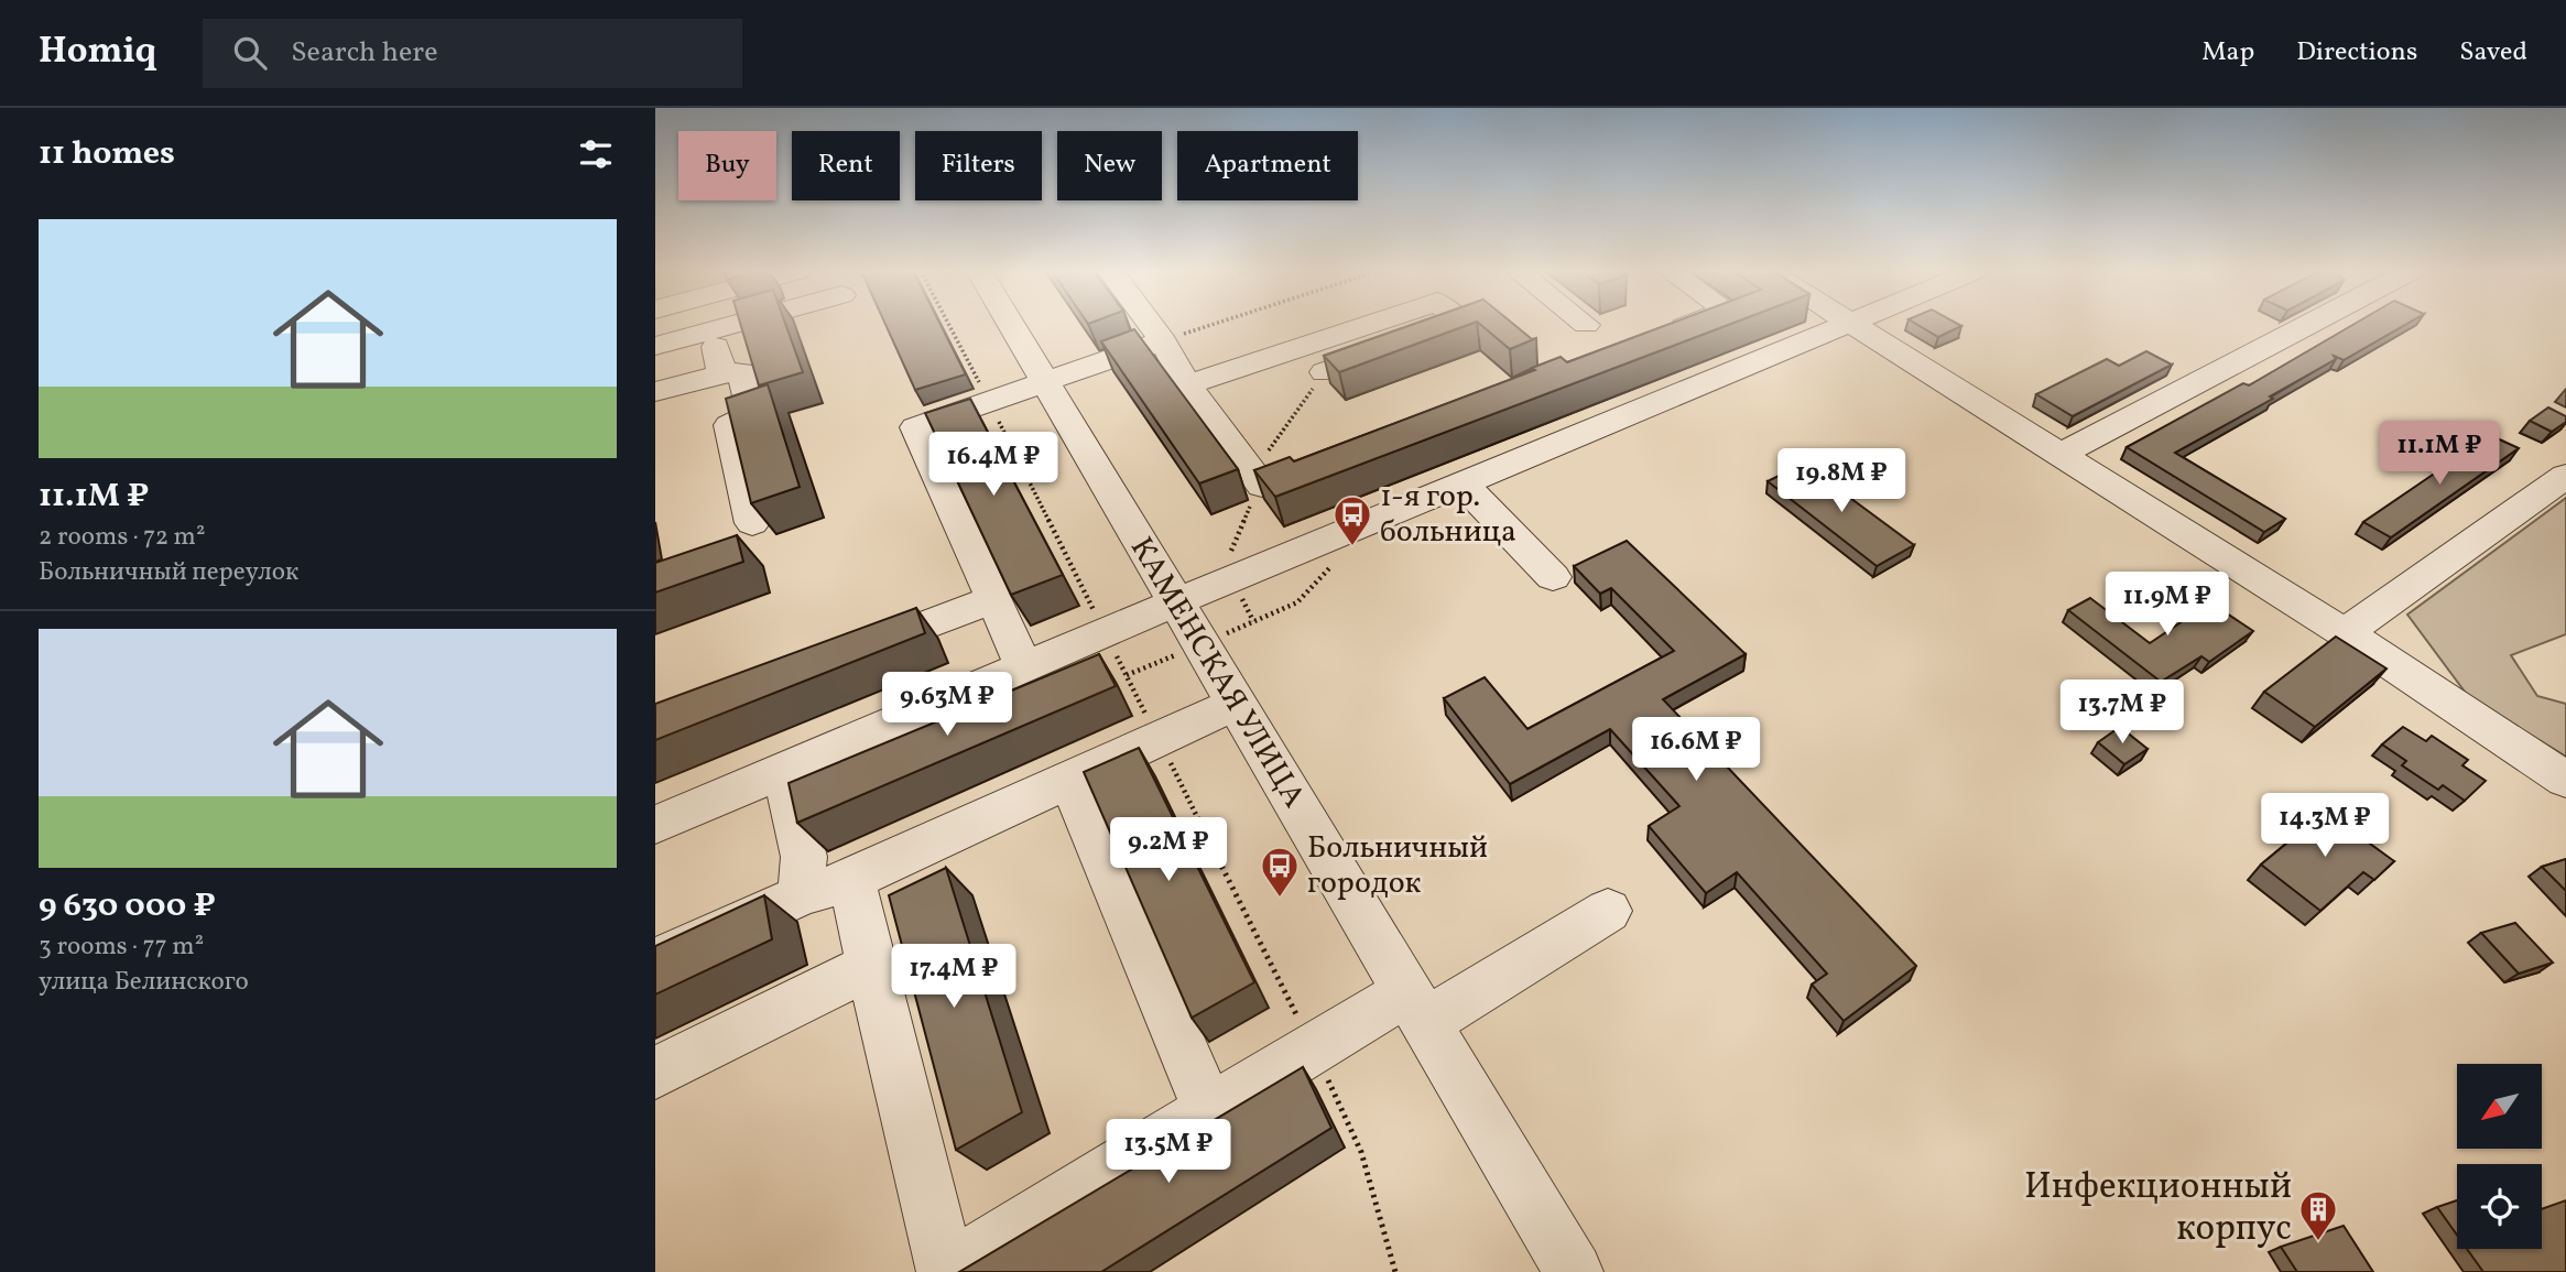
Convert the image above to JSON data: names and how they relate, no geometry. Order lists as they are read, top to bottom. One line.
{"streets":{"street":["КАМЕНСКАЯ УЛИЦА"]},"places":{"bus stop":["1-я гор. больница","Больничный городок"],"building":["Инфекционный корпус"]},"north":"bottom left","page":{"header":"Homiq","search":"Search here","nav":["Map","Directions","Saved"],"heading":"11 homes","chip":["Buy","Rent","Filters","New","Apartment"],"list":[{"name":"11.1M ₽","note":"2 rooms · 72 m² · Больничный переулок"},{"name":"9 630 000 ₽","note":"3 rooms · 77 m² · улица Белинского"}],"price":["11.1M ₽","16.4M ₽","19.8M ₽","11.9M ₽","9.63M ₽","13.7M ₽","16.6M ₽","14.3M ₽","9.2M ₽","17.4M ₽","13.5M ₽"]}}
